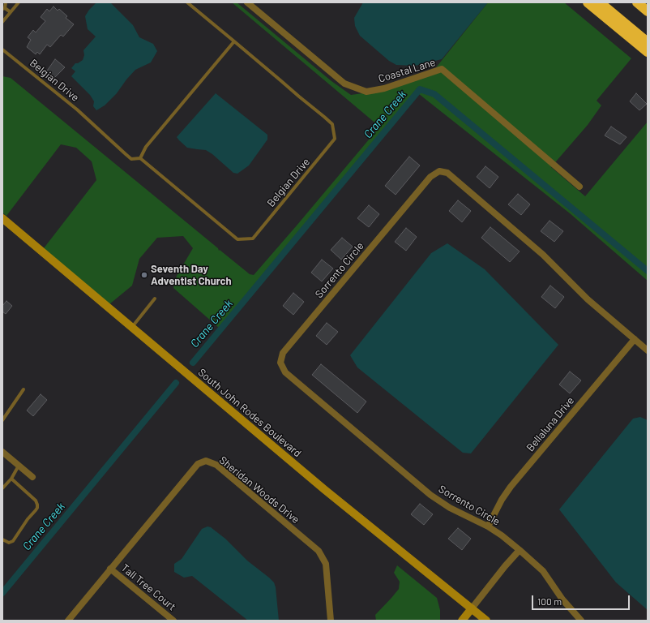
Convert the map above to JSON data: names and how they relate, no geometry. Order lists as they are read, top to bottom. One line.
{"streets":{"main road":["South John Rodes Boulevard"],"street":["Coastal Lane","Sorrento Circle","Bellaluna Drive","Sheridan Woods Drive","Tall Tree Court"],"lane":["Belgian Drive"]},"crossings":[["Sorrento Circle","Bellaluna Drive"],["Sheridan Woods Drive","Tall Tree Court"]],"water":["Crane Creek"],"places":["Seventh Day Adventist Church"],"scale_bar":"100 m"}
